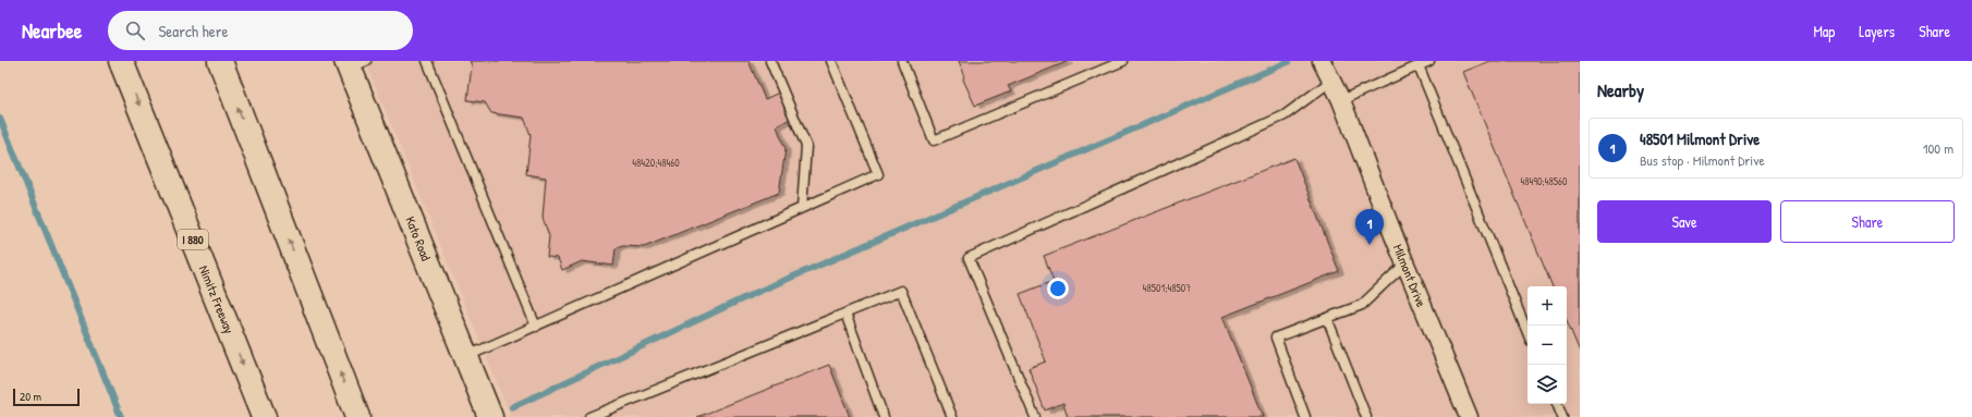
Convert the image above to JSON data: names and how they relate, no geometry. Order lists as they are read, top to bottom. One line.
{"streets":{"main road":["Kato Road","I 880","Nimitz Freeway"],"street":["Milmont Drive"]},"house_numbers":["48420;48460","48490;48560","48501;48507"],"scale_bar":"20 m","page":{"header":"Nearbee","search":"Search here","nav":["Map","Layers","Share"],"heading":"Nearby","list":[{"mark":"1","name":"48501 Milmont Drive","note":"Bus stop · Milmont Drive","value":"100 m"}],"buttons":["Save","Share"],"pins":"1","map_buttons":["+","−"],"scale":"20 m"}}
